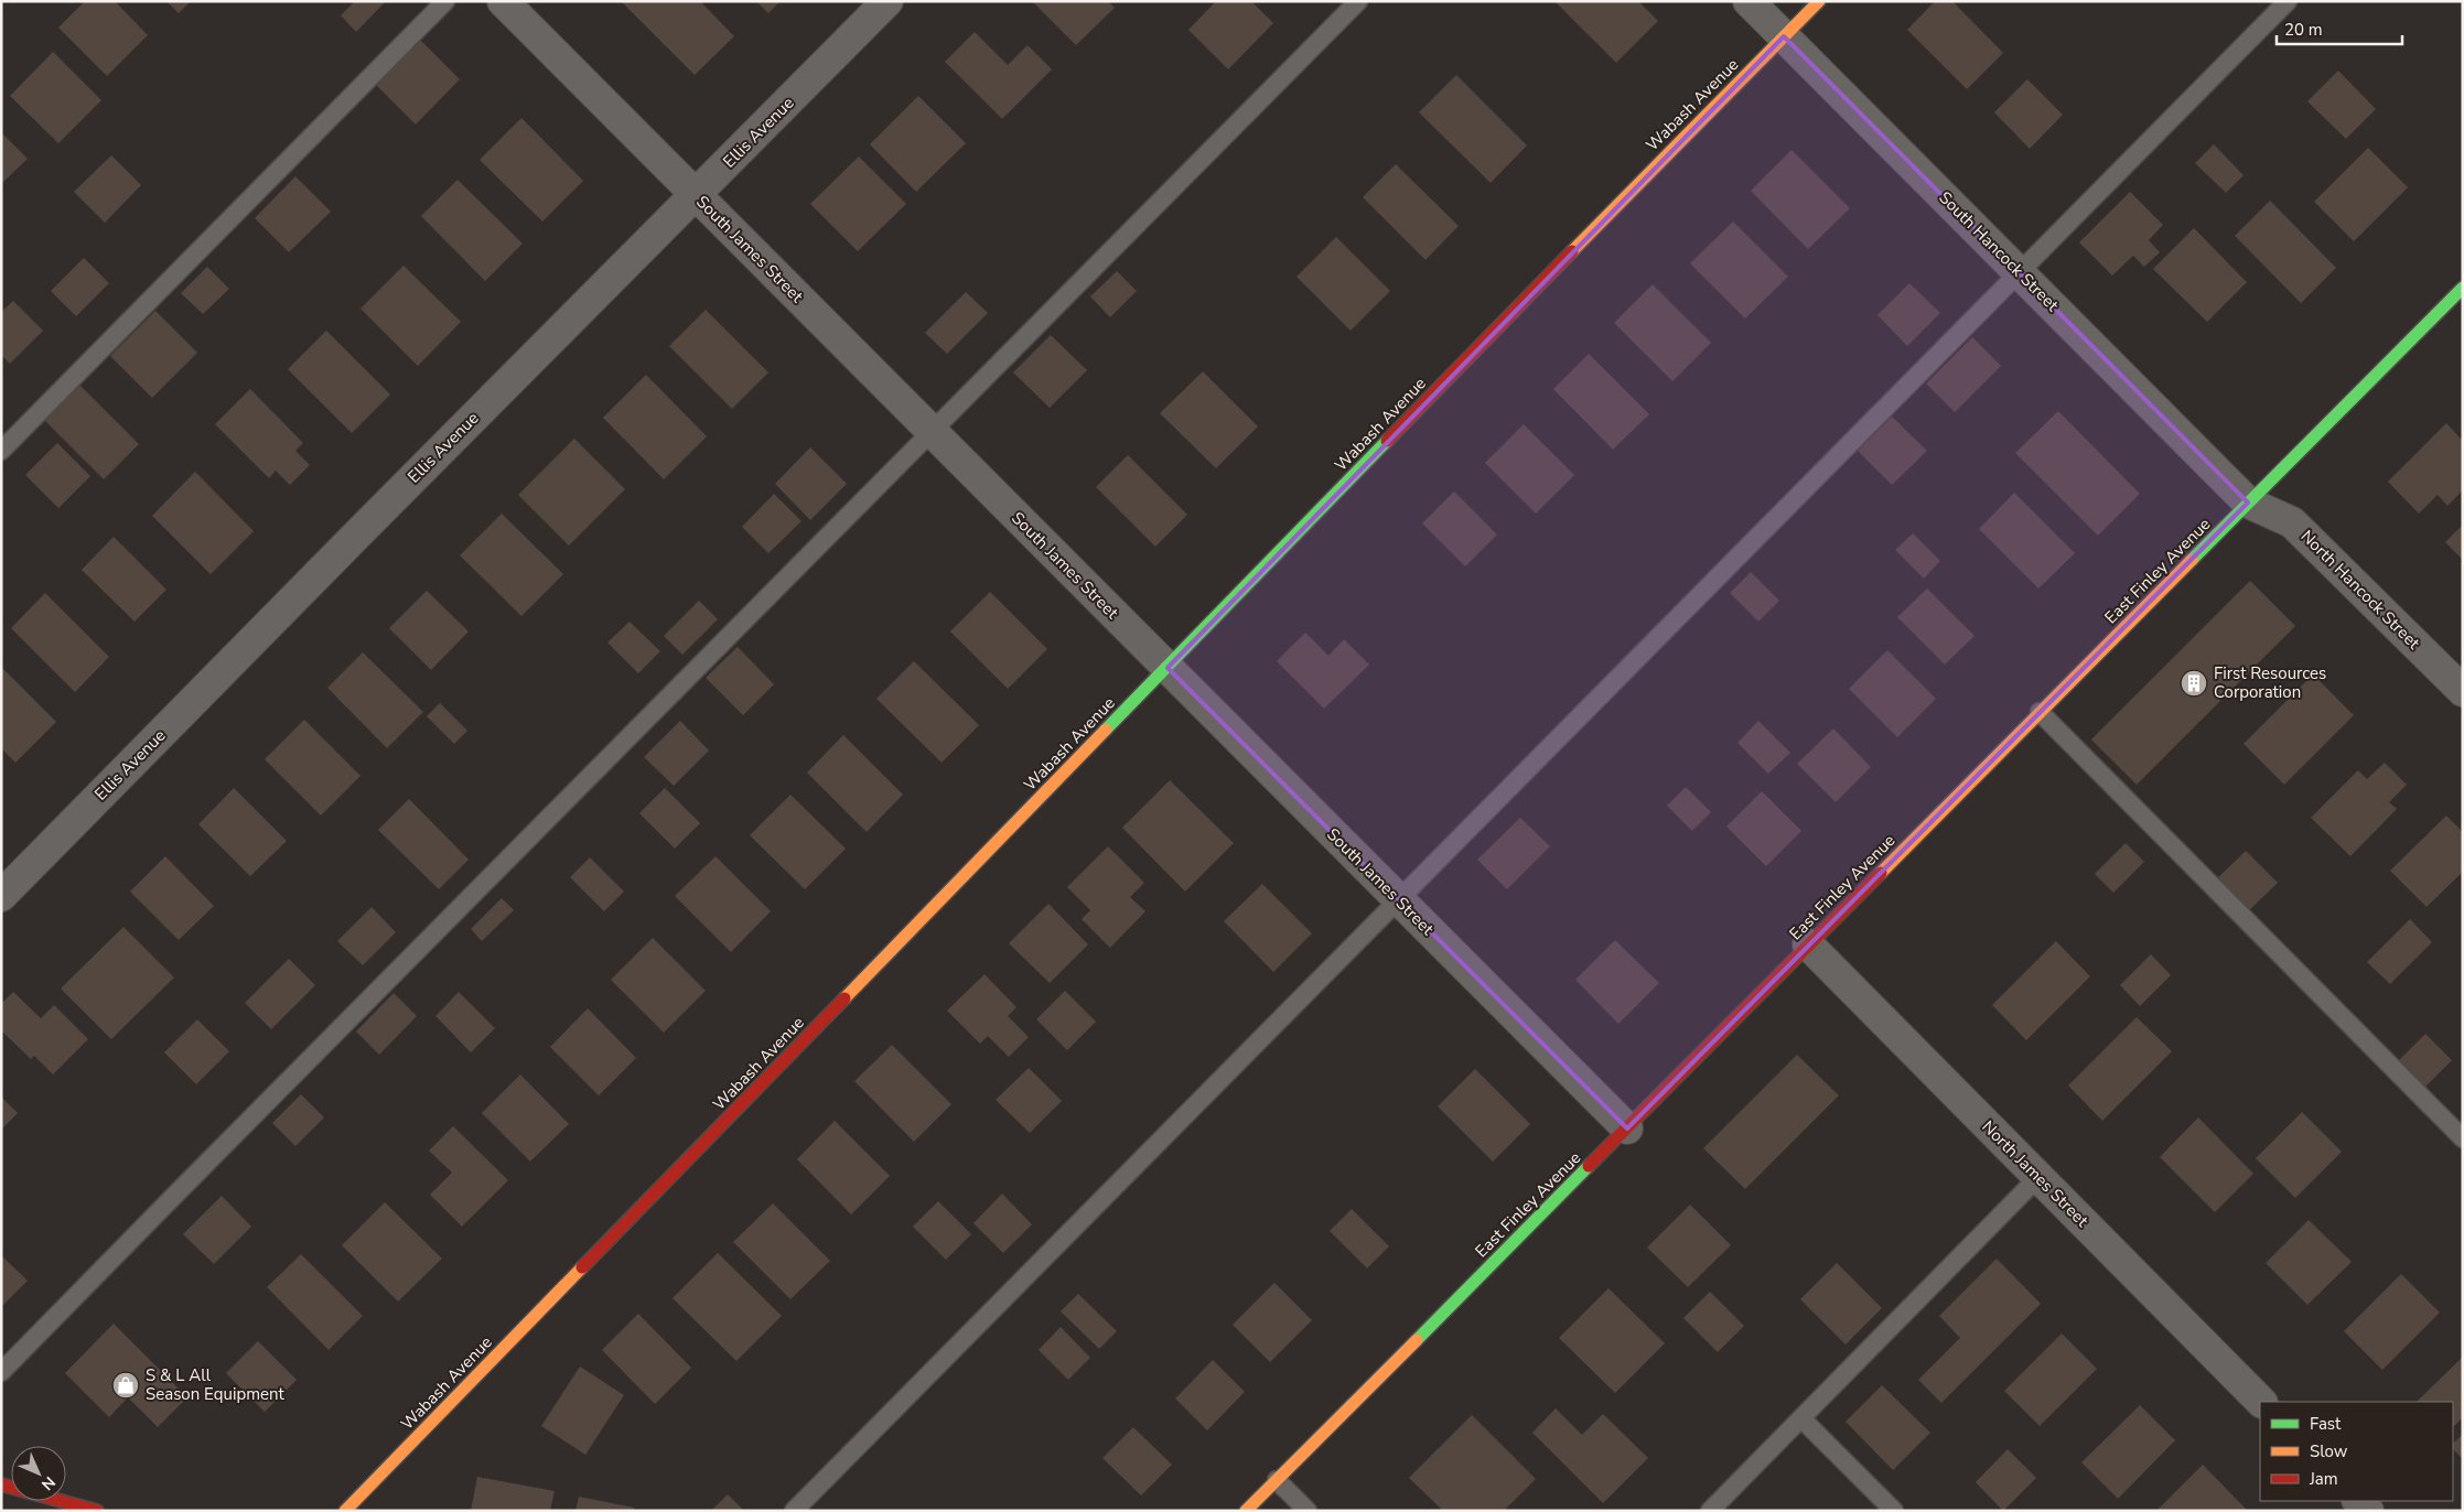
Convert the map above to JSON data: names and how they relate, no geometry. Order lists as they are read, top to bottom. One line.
{"streets":{"street":["Wabash Avenue","Ellis Avenue","South James Street","South Hancock Street","East Finley Avenue","North Hancock Street","North James Street"]},"crossings":[["Wabash Avenue","South James Street"],["Wabash Avenue","South Hancock Street"],["Ellis Avenue","South James Street"],["South James Street","East Finley Avenue"],["South Hancock Street","East Finley Avenue"],["South Hancock Street","North Hancock Street"],["East Finley Avenue","North Hancock Street"],["East Finley Avenue","North James Street"]],"places":{"building":["First Resources Corporation"],"shop":["S & L All Season Equipment"]},"legend":["Fast","Slow","Jam"],"scale_bar":"20 m","north":"bottom right"}
